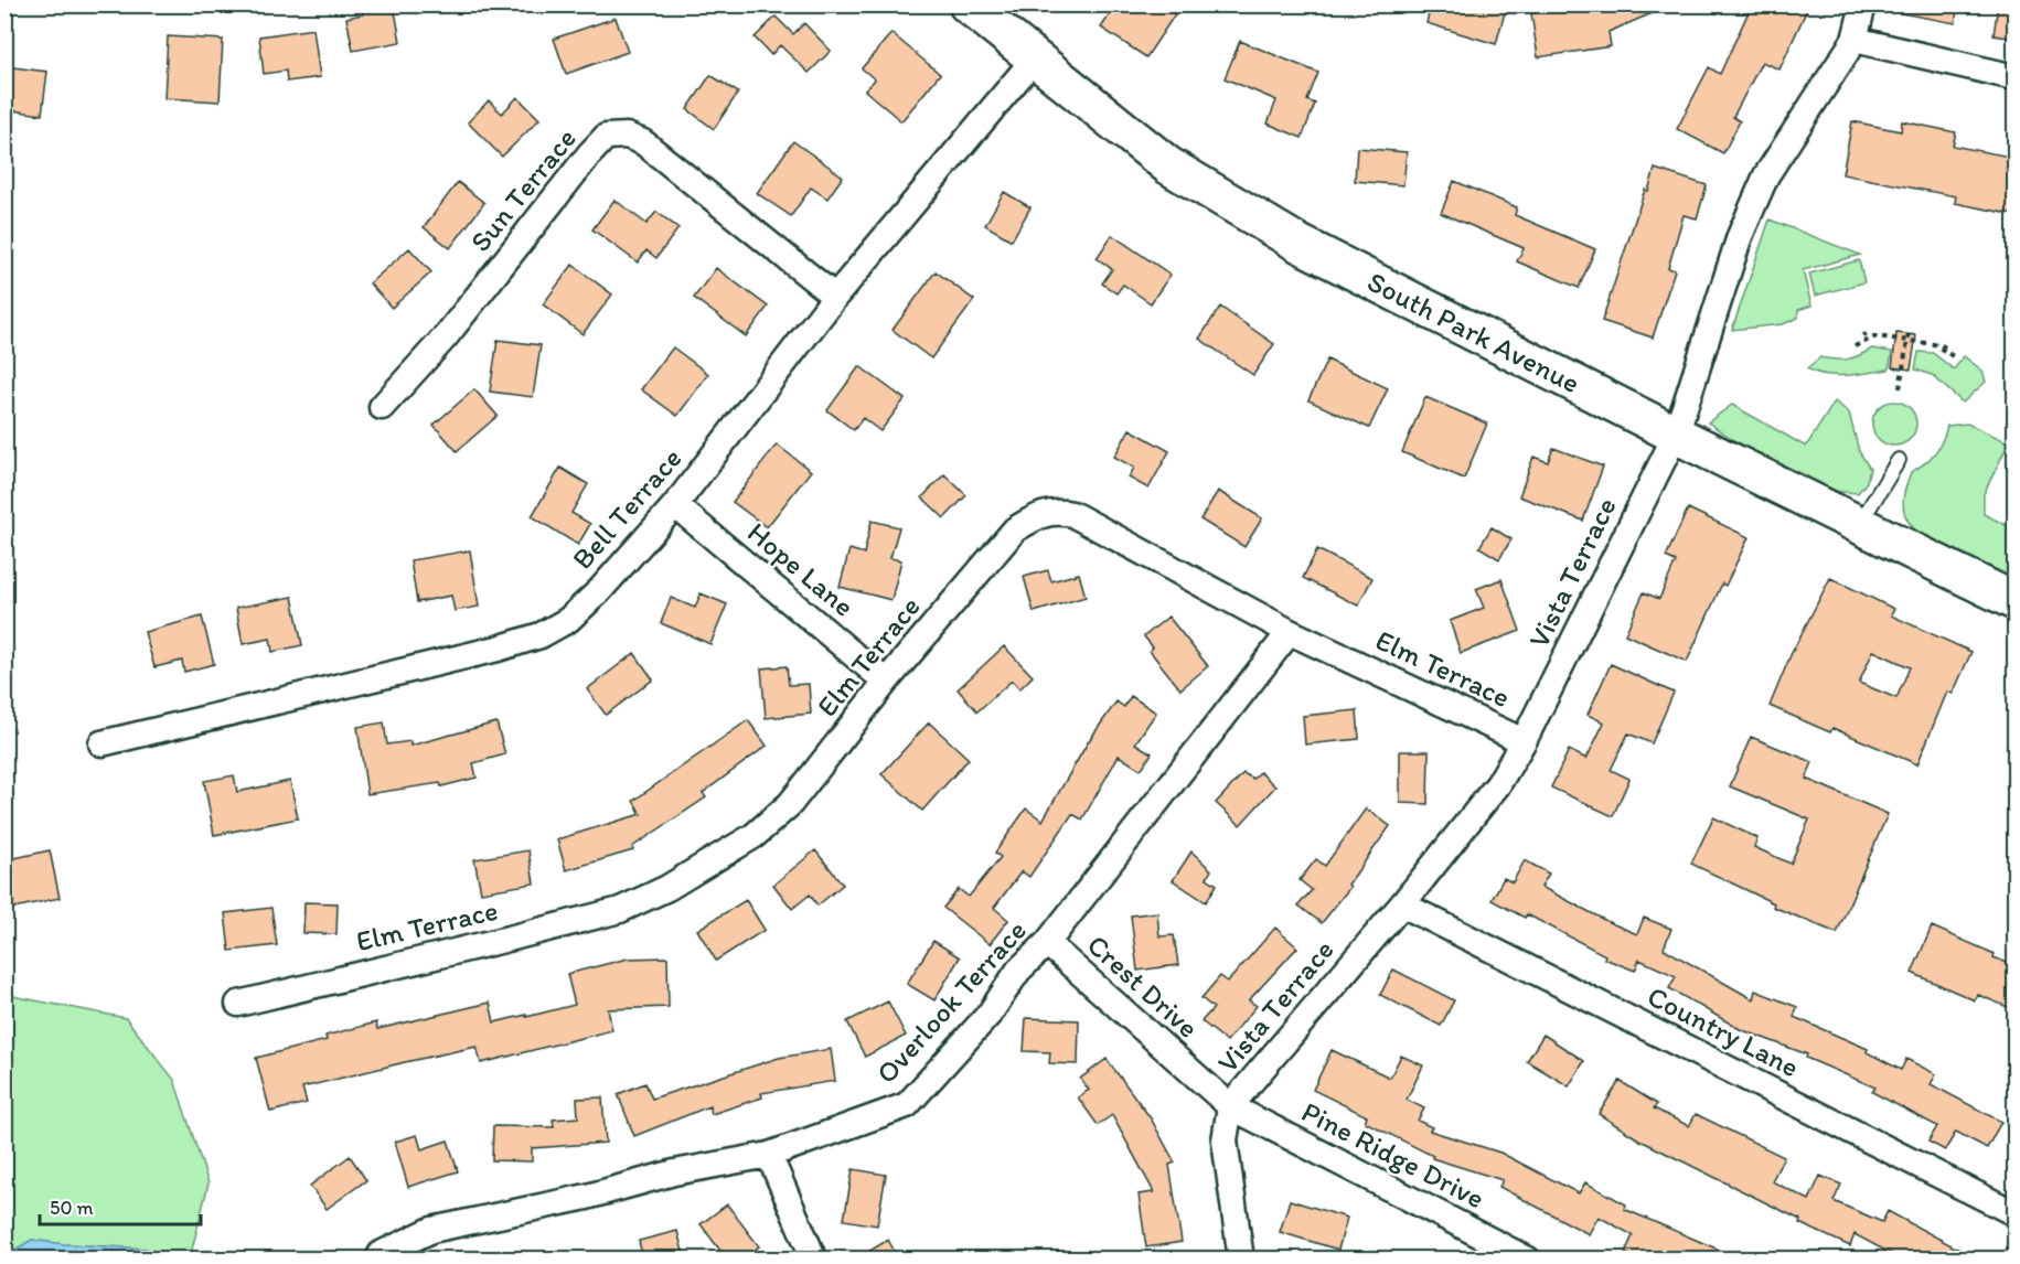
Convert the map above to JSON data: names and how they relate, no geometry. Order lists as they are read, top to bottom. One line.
{"streets":{"street":["Sun Terrace","South Park Avenue","Bell Terrace","Hope Lane","Vista Terrace","Elm Terrace","Crest Drive","Overlook Terrace","Country Lane","Pine Ridge Drive"]},"crossings":[["Sun Terrace","Bell Terrace"],["South Park Avenue","Bell Terrace"],["South Park Avenue","Vista Terrace"],["Bell Terrace","Hope Lane"],["Hope Lane","Elm Terrace"],["Vista Terrace","Elm Terrace"],["Vista Terrace","Crest Drive"],["Vista Terrace","Country Lane"],["Vista Terrace","Pine Ridge Drive"],["Elm Terrace","Overlook Terrace"],["Crest Drive","Overlook Terrace"],["Crest Drive","Pine Ridge Drive"]],"scale_bar":"50 m"}
